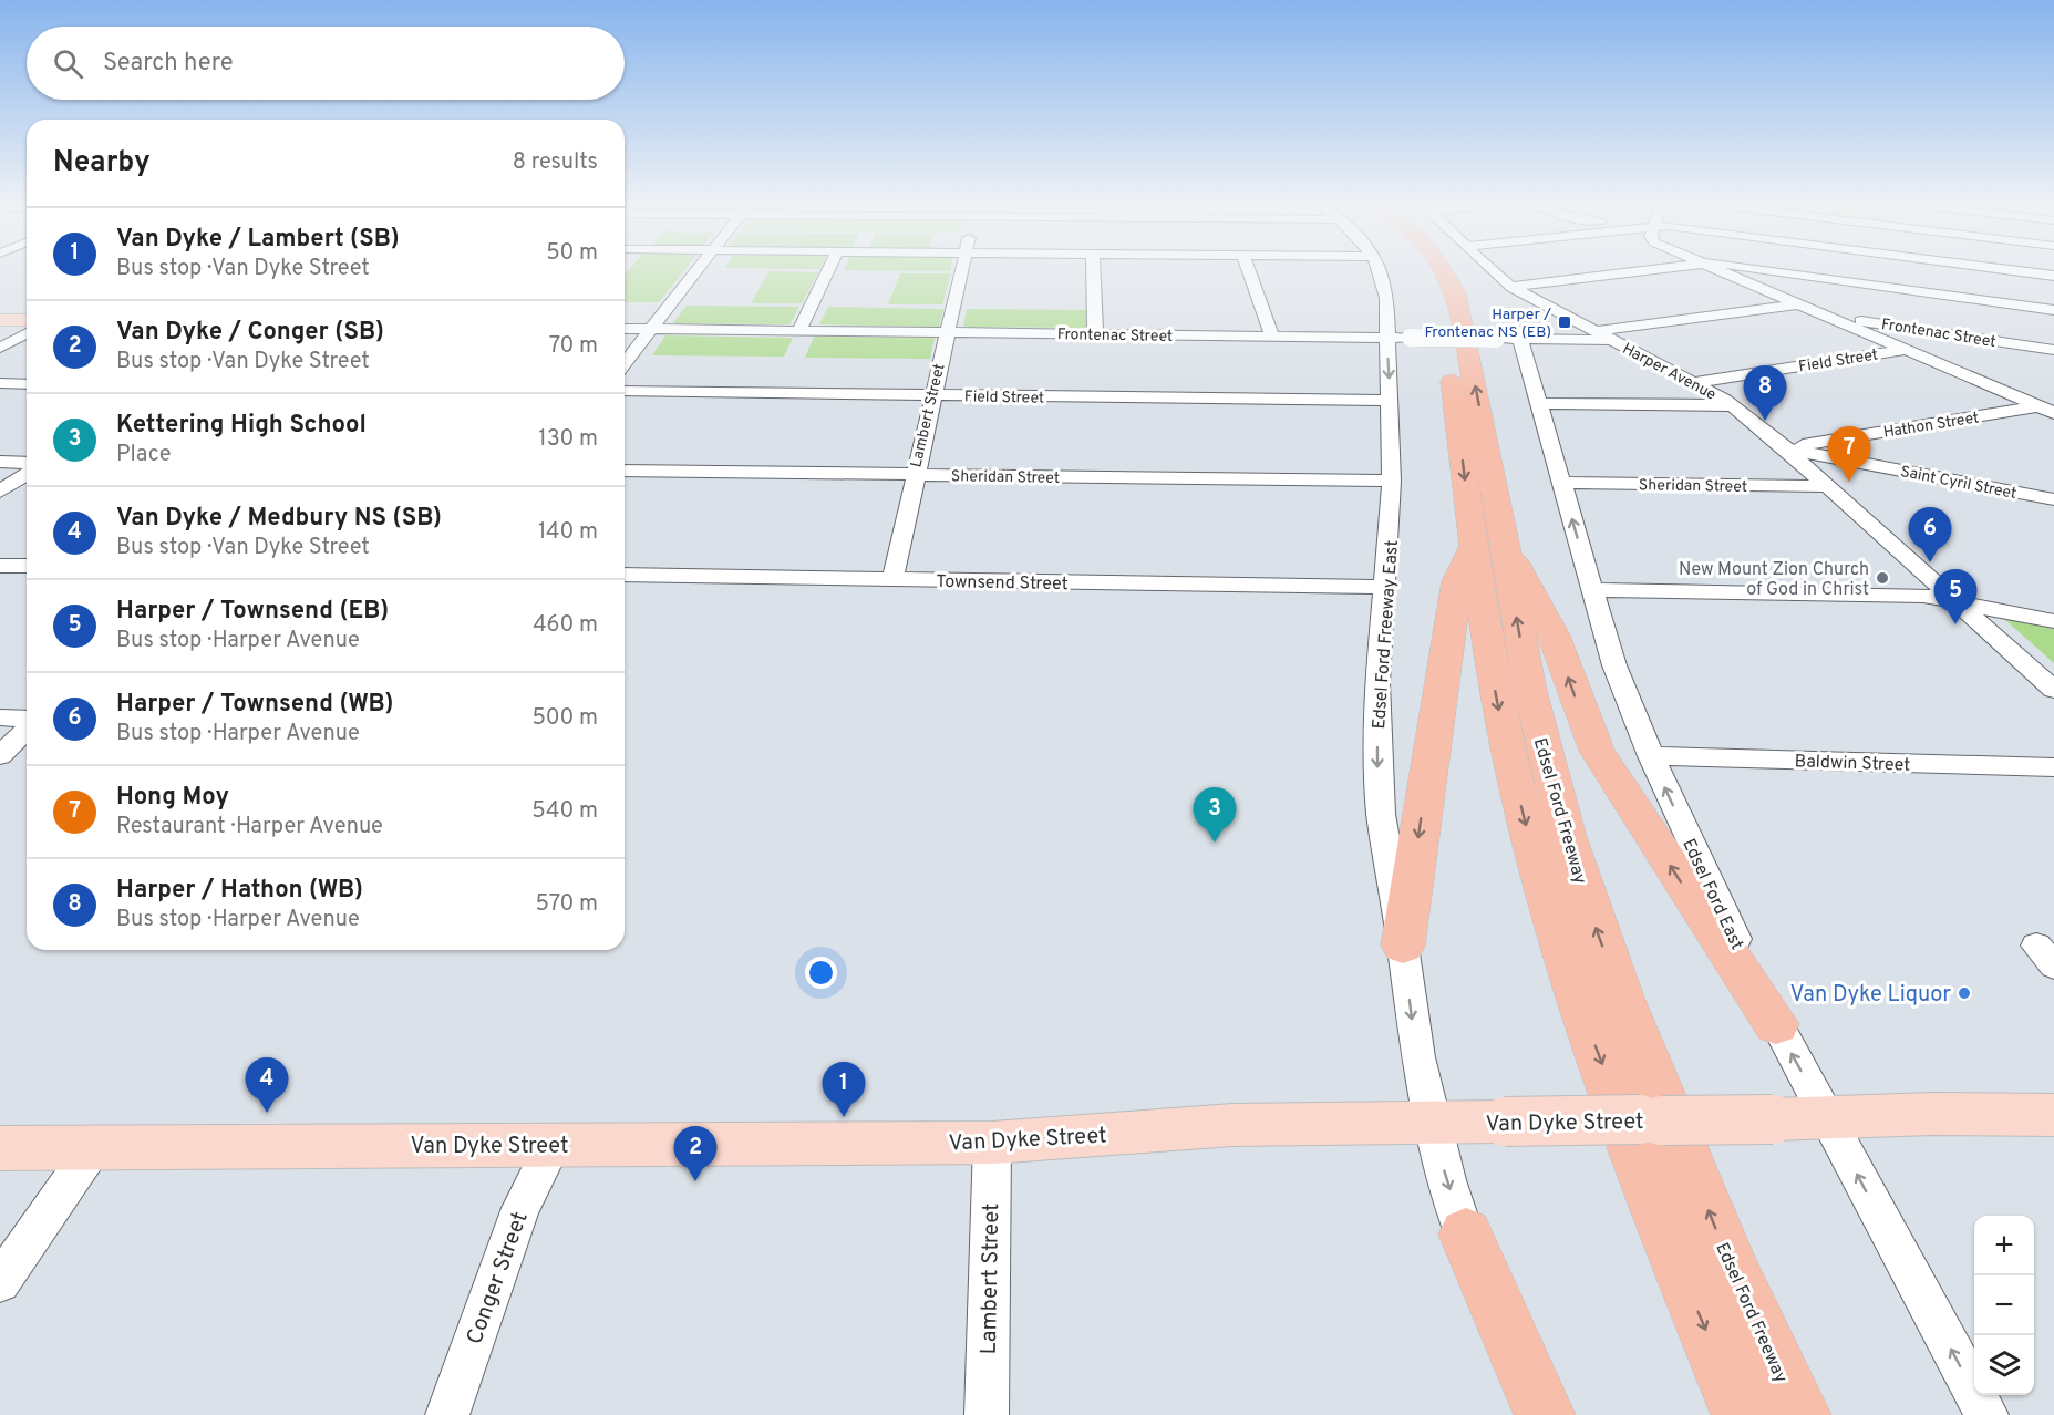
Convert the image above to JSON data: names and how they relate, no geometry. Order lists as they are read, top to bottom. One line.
{"streets":{"highway":["Edsel Ford Freeway"],"main road":["Van Dyke Street"],"street":["Frontenac Street","Field Street","Harper Avenue","Lambert Street","Hathon Street","Sheridan Street","Saint Cyril Street","Townsend Street","Edsel Ford Freeway East","Baldwin Street","Edsel Ford East","Conger Street"]},"crossings":[["Frontenac Street","Harper Avenue"],["Frontenac Street","Lambert Street"],["Frontenac Street","Edsel Ford Freeway East"],["Frontenac Street","Edsel Ford East"],["Field Street","Harper Avenue"],["Field Street","Lambert Street"],["Field Street","Edsel Ford Freeway East"],["Harper Avenue","Hathon Street"],["Harper Avenue","Sheridan Street"],["Harper Avenue","Saint Cyril Street"],["Lambert Street","Sheridan Street"],["Lambert Street","Townsend Street"],["Lambert Street","Van Dyke Street"],["Hathon Street","Saint Cyril Street"],["Sheridan Street","Edsel Ford Freeway East"],["Sheridan Street","Edsel Ford East"],["Townsend Street","Edsel Ford Freeway East"],["Edsel Ford Freeway East","Van Dyke Street"],["Baldwin Street","Edsel Ford East"],["Edsel Ford East","Van Dyke Street"],["Van Dyke Street","Conger Street"]],"one_way":["Edsel Ford Freeway East","Edsel Ford East"],"places":{"transit":["Harper / Frontenac NS (EB)"],"other":["New Mount Zion Church of God in Christ","Van Dyke Liquor"]},"page":{"search":"Search here","heading":["Nearby","8 results"],"list":[{"mark":"1","name":"Van Dyke / Lambert (SB)","note":"Bus stop · Van Dyke Street","value":"50 m"},{"mark":"2","name":"Van Dyke / Conger (SB)","note":"Bus stop · Van Dyke Street","value":"70 m"},{"mark":"3","name":"Kettering High School","note":"Place","value":"130 m"},{"mark":"4","name":"Van Dyke / Medbury NS (SB)","note":"Bus stop · Van Dyke Street","value":"140 m"},{"mark":"5","name":"Harper / Townsend (EB)","note":"Bus stop · Harper Avenue","value":"460 m"},{"mark":"6","name":"Harper / Townsend (WB)","note":"Bus stop · Harper Avenue","value":"500 m"},{"mark":"7","name":"Hong Moy","note":"Restaurant · Harper Avenue","value":"540 m"},{"mark":"8","name":"Harper / Hathon (WB)","note":"Bus stop · Harper Avenue","value":"570 m"}],"pins":["8","7","6","5","3","4","1","2"],"map_buttons":["+","−"]}}
